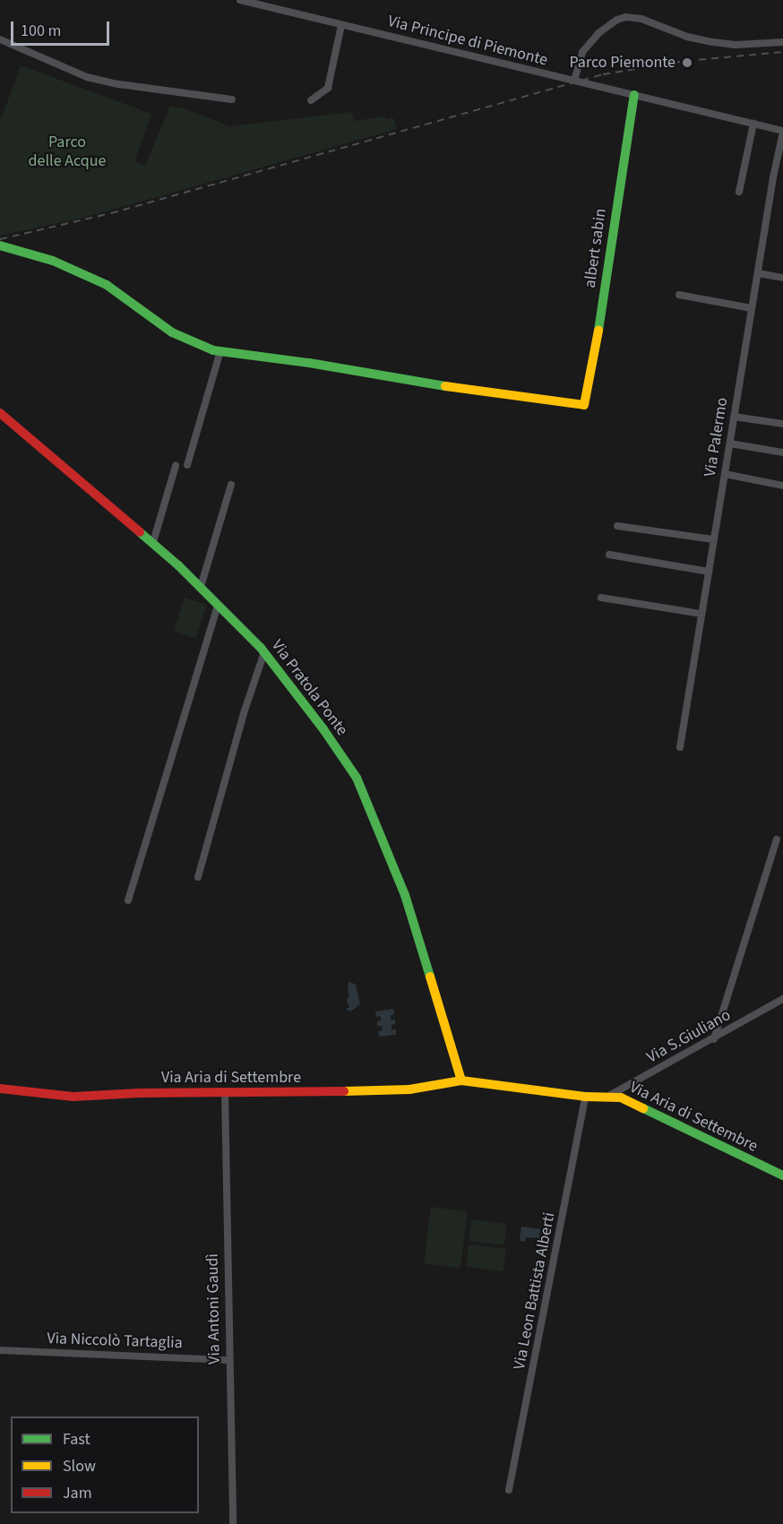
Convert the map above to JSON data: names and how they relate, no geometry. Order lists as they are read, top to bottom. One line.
{"streets":{"street":["Via Principe di Piemonte","albert sabin","Via Palermo","Via Pratola Ponte","Via S.Giuliano","Via Aria di Settembre","Via Leon Battista Alberti","Via Antoni Gaudì","Via Niccolò Tartaglia"]},"crossings":[["Via Principe di Piemonte","albert sabin"],["Via Principe di Piemonte","Via Palermo"],["Via Pratola Ponte","Via Aria di Settembre"],["Via S.Giuliano","Via Aria di Settembre"],["Via Aria di Settembre","Via Leon Battista Alberti"],["Via Aria di Settembre","Via Antoni Gaudì"],["Via Antoni Gaudì","Via Niccolò Tartaglia"]],"parks":["Parco delle Acque"],"places":["Parco Piemonte"],"legend":["Fast","Slow","Jam"],"scale_bar":"100 m"}
